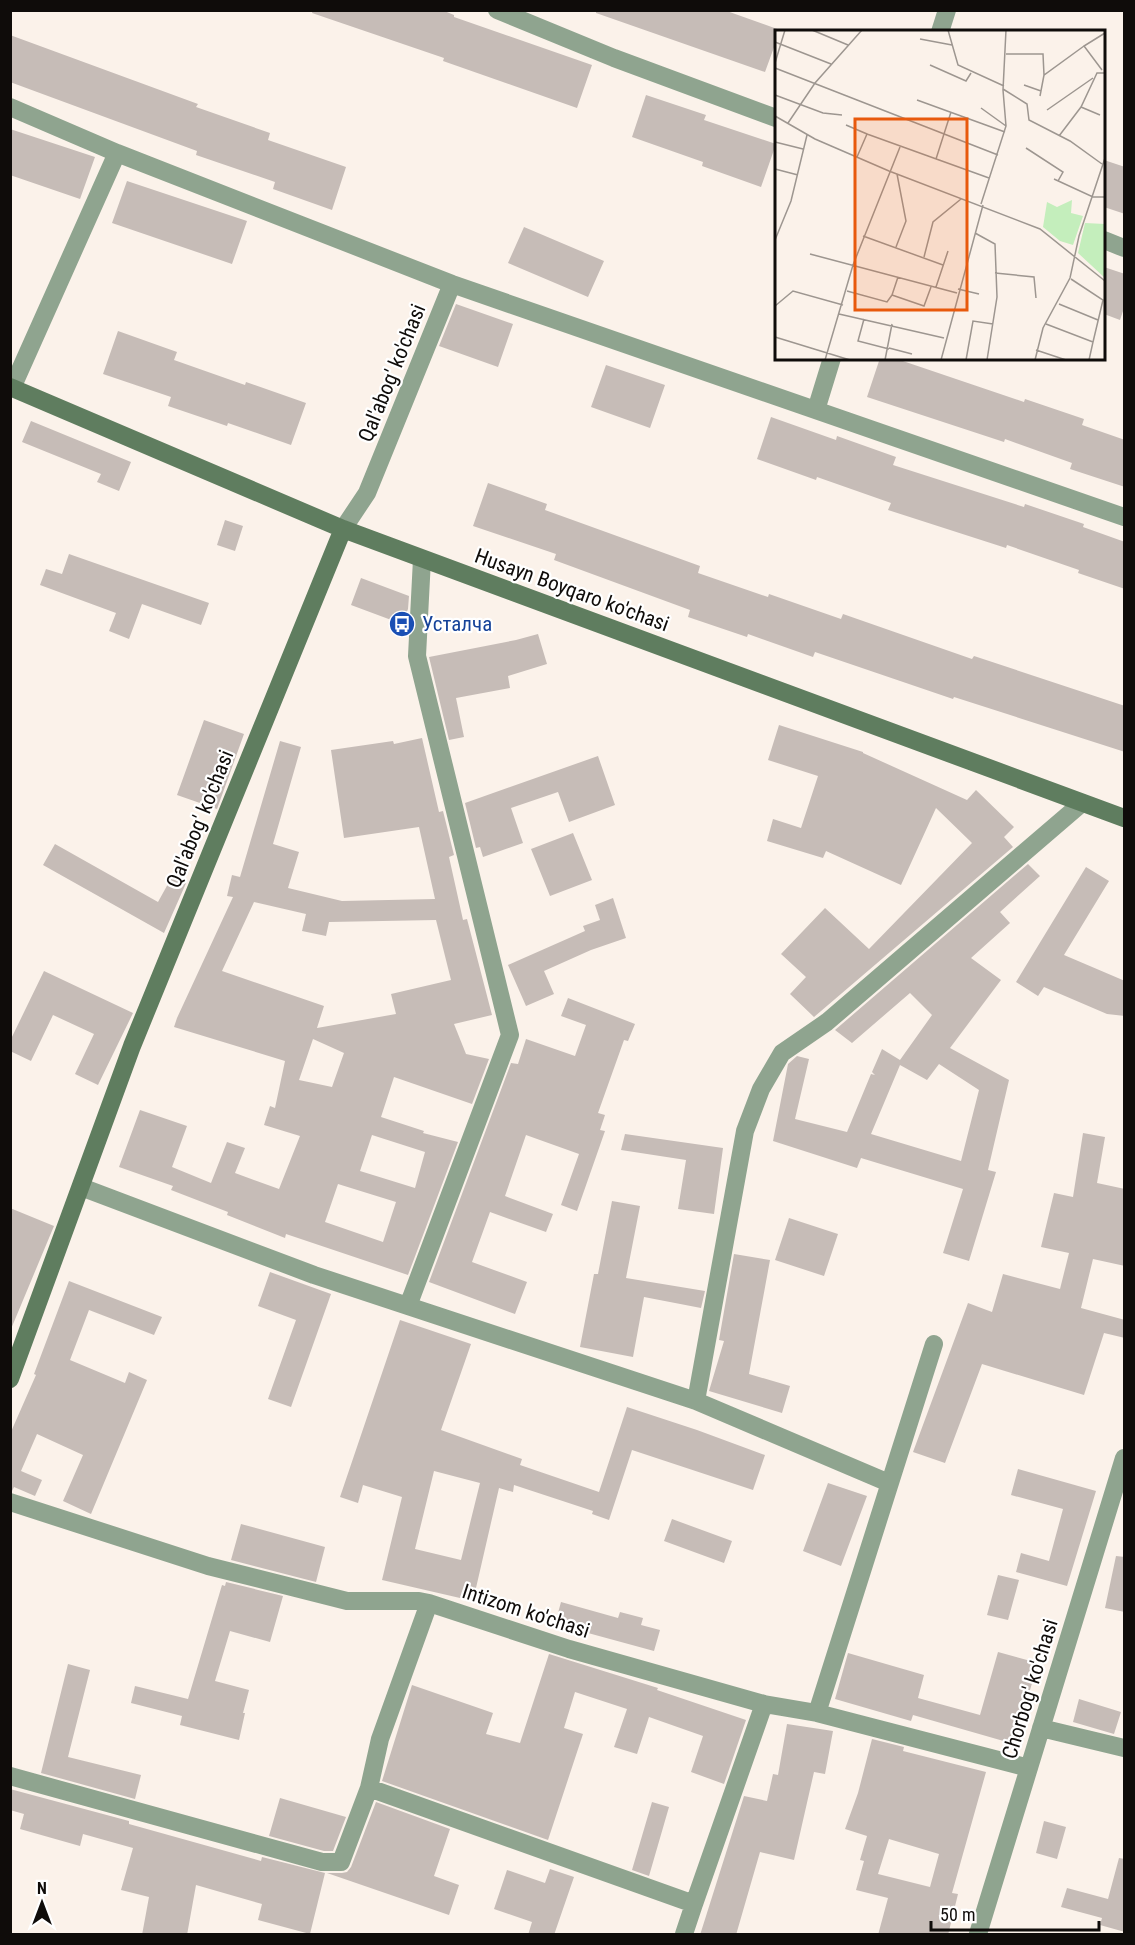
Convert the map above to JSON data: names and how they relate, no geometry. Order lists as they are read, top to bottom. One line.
{"streets":{"main road":["Qal'abog' ko'chasi","Husayn Boyqaro ko'chasi"],"street":["Intizom ko'chasi","Сhorbog' ko'chasi"]},"crossings":[["Qal'abog' ko'chasi","Husayn Boyqaro ko'chasi"],["Intizom ko'chasi","Сhorbog' ko'chasi"]],"places":{"bus stop":["Усталча"]},"scale_bar":"50 m","north":"top"}
